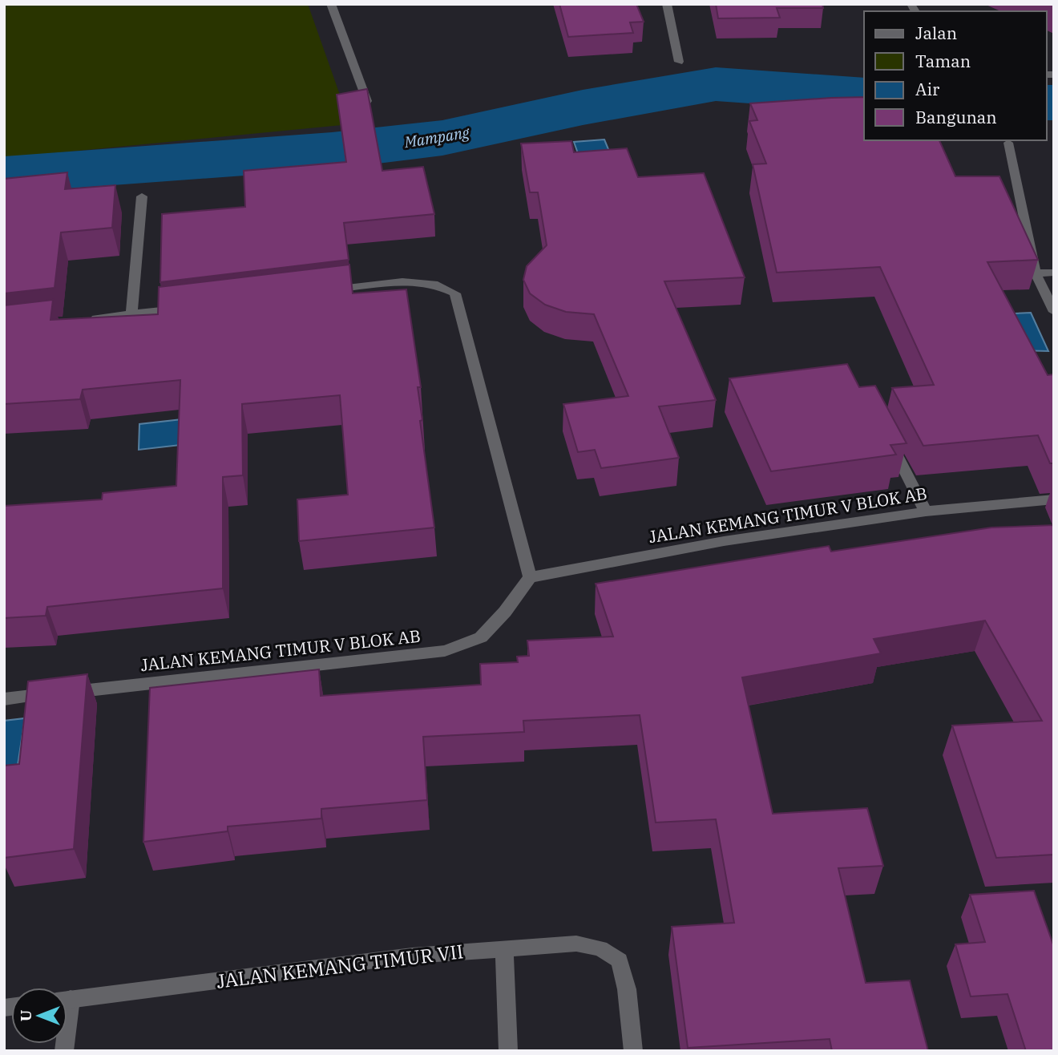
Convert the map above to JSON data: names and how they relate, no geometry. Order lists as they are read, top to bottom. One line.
{"streets":{"street":["JALAN KEMANG TIMUR V BLOK AB","JALAN KEMANG TIMUR VII"]},"water":["Mampang"],"legend":["Jalan","Taman","Air","Bangunan"],"north":"left"}
